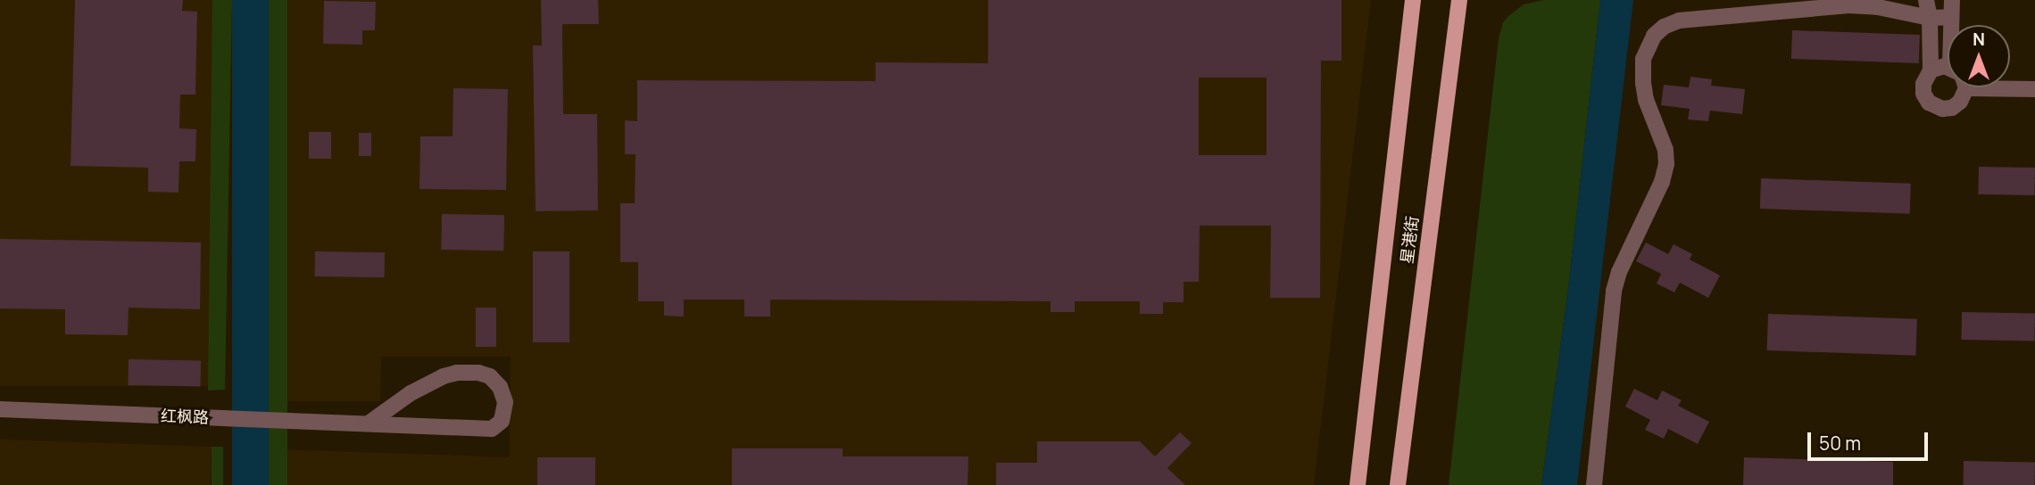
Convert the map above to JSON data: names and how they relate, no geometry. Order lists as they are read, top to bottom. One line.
{"streets":{"main road":["星港街"],"street":["红枫路"]},"scale_bar":"50 m","north":"top"}
